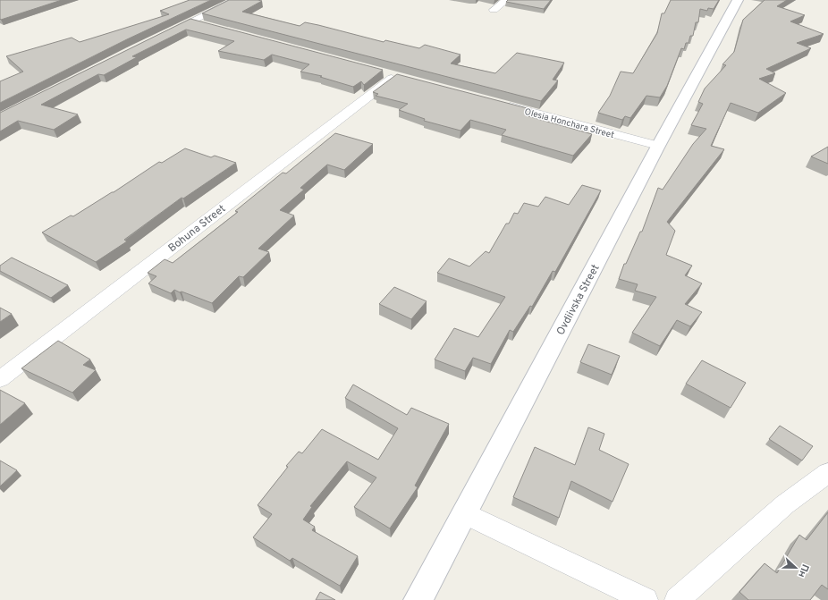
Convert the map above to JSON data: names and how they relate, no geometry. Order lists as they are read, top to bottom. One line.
{"streets":{"main road":["Ovdiivska Street"],"street":["Olesia Honchara Street","Bohuna Street"]},"crossings":[["Olesia Honchara Street","Ovdiivska Street"]],"north":"right"}
